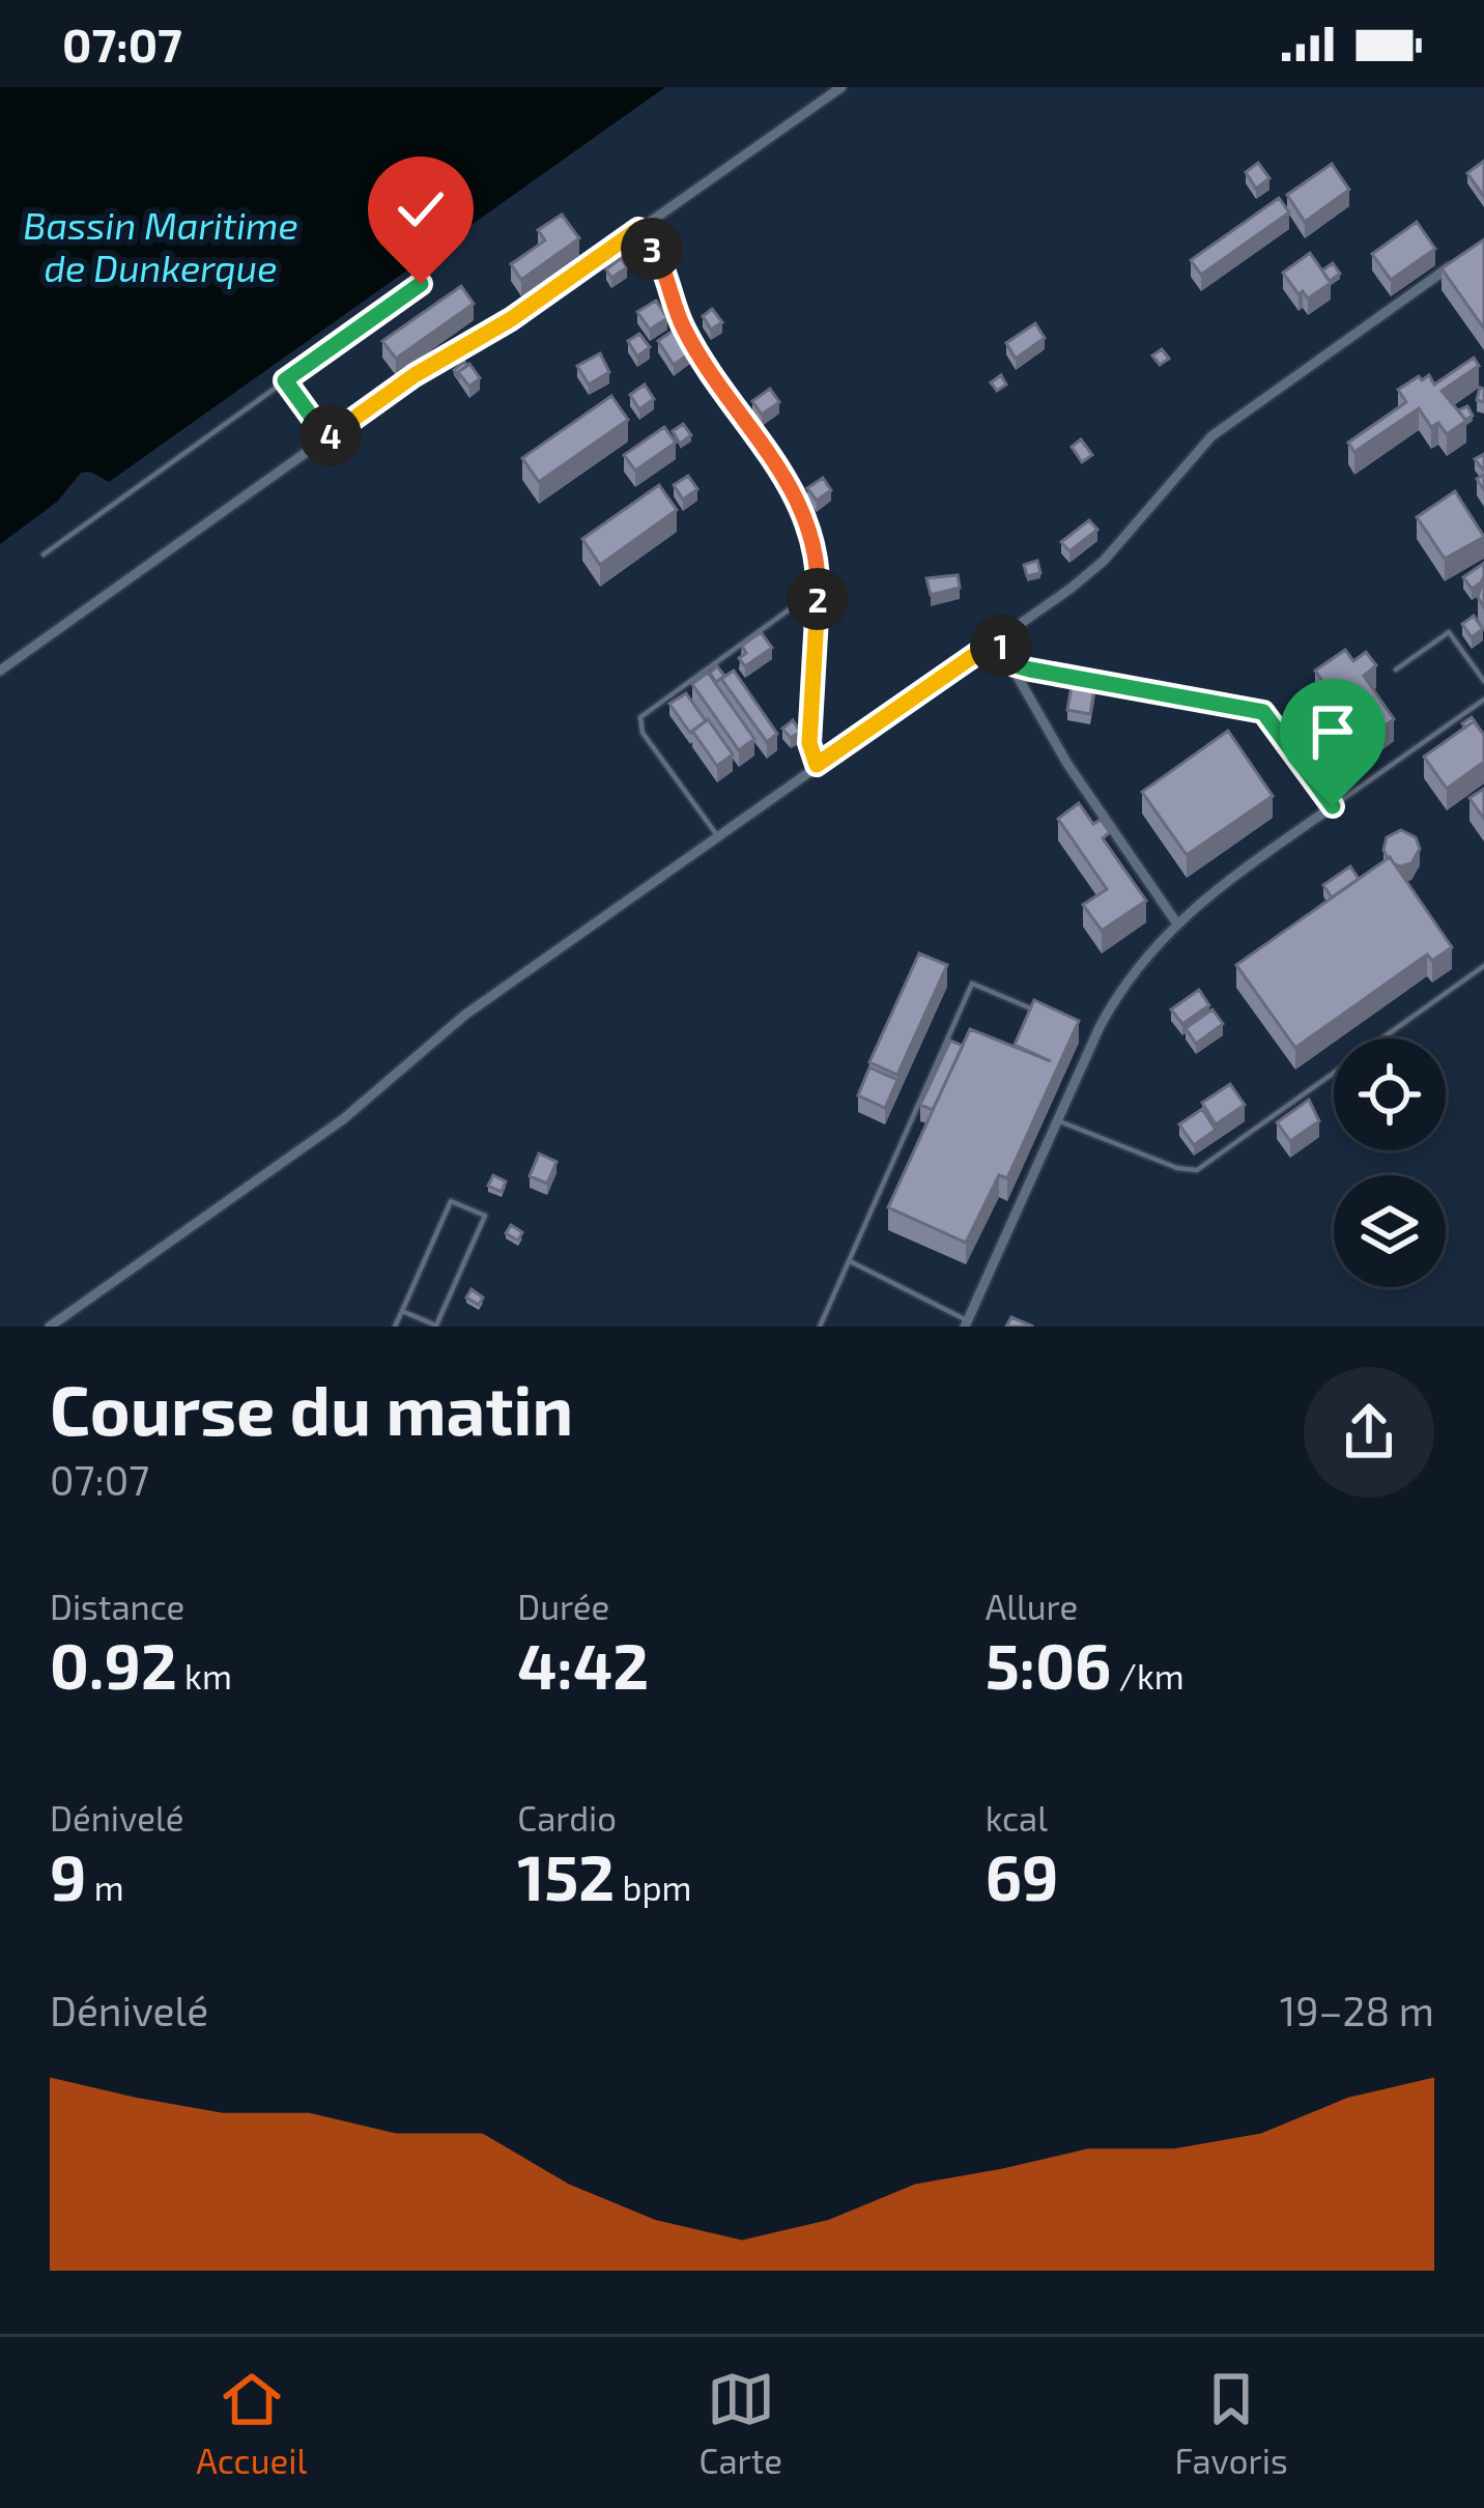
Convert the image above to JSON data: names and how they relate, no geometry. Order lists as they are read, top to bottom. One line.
{"water":["Bassin Maritime de Dunkerque"],"page":{"status":"07:07","pins":["3","4","2","1"],"heading":["Course du matin","07:07"],"stats":[["Distance","0.92 km"],["Durée","4:42"],["Allure","5:06 /km"],["Dénivelé","9 m"],["Cardio","152 bpm"],["kcal","69"]],"chart":["Dénivelé","19–28 m"],"tabs":["Accueil","Carte","Favoris"]}}
